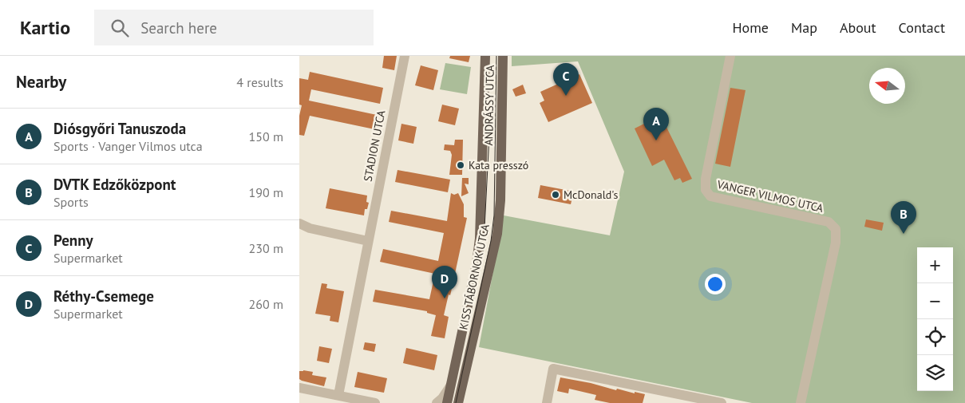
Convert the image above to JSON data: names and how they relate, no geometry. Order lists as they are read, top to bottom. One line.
{"streets":{"main road":["ANDRÁSSY UTCA","KISS TÁBORNOK UTCA"],"street":["STADION UTCA","VANGER VILMOS UTCA"]},"crossings":[["ANDRÁSSY UTCA","KISS TÁBORNOK UTCA"]],"places":["Kata presszó","McDonald's"],"north":"left","page":{"header":"Kartio","search":"Search here","nav":["Home","Map","About","Contact"],"heading":["Nearby","4 results"],"pins":["C","A","B","D"],"list":[{"mark":"A","name":"Diósgyőri Tanuszoda","note":"Sports · Vanger Vilmos utca","value":"150 m"},{"mark":"B","name":"DVTK Edzőközpont","note":"Sports","value":"190 m"},{"mark":"C","name":"Penny","note":"Supermarket","value":"230 m"},{"mark":"D","name":"Réthy-Csemege","note":"Supermarket","value":"260 m"}],"map_buttons":["+","−"]}}
